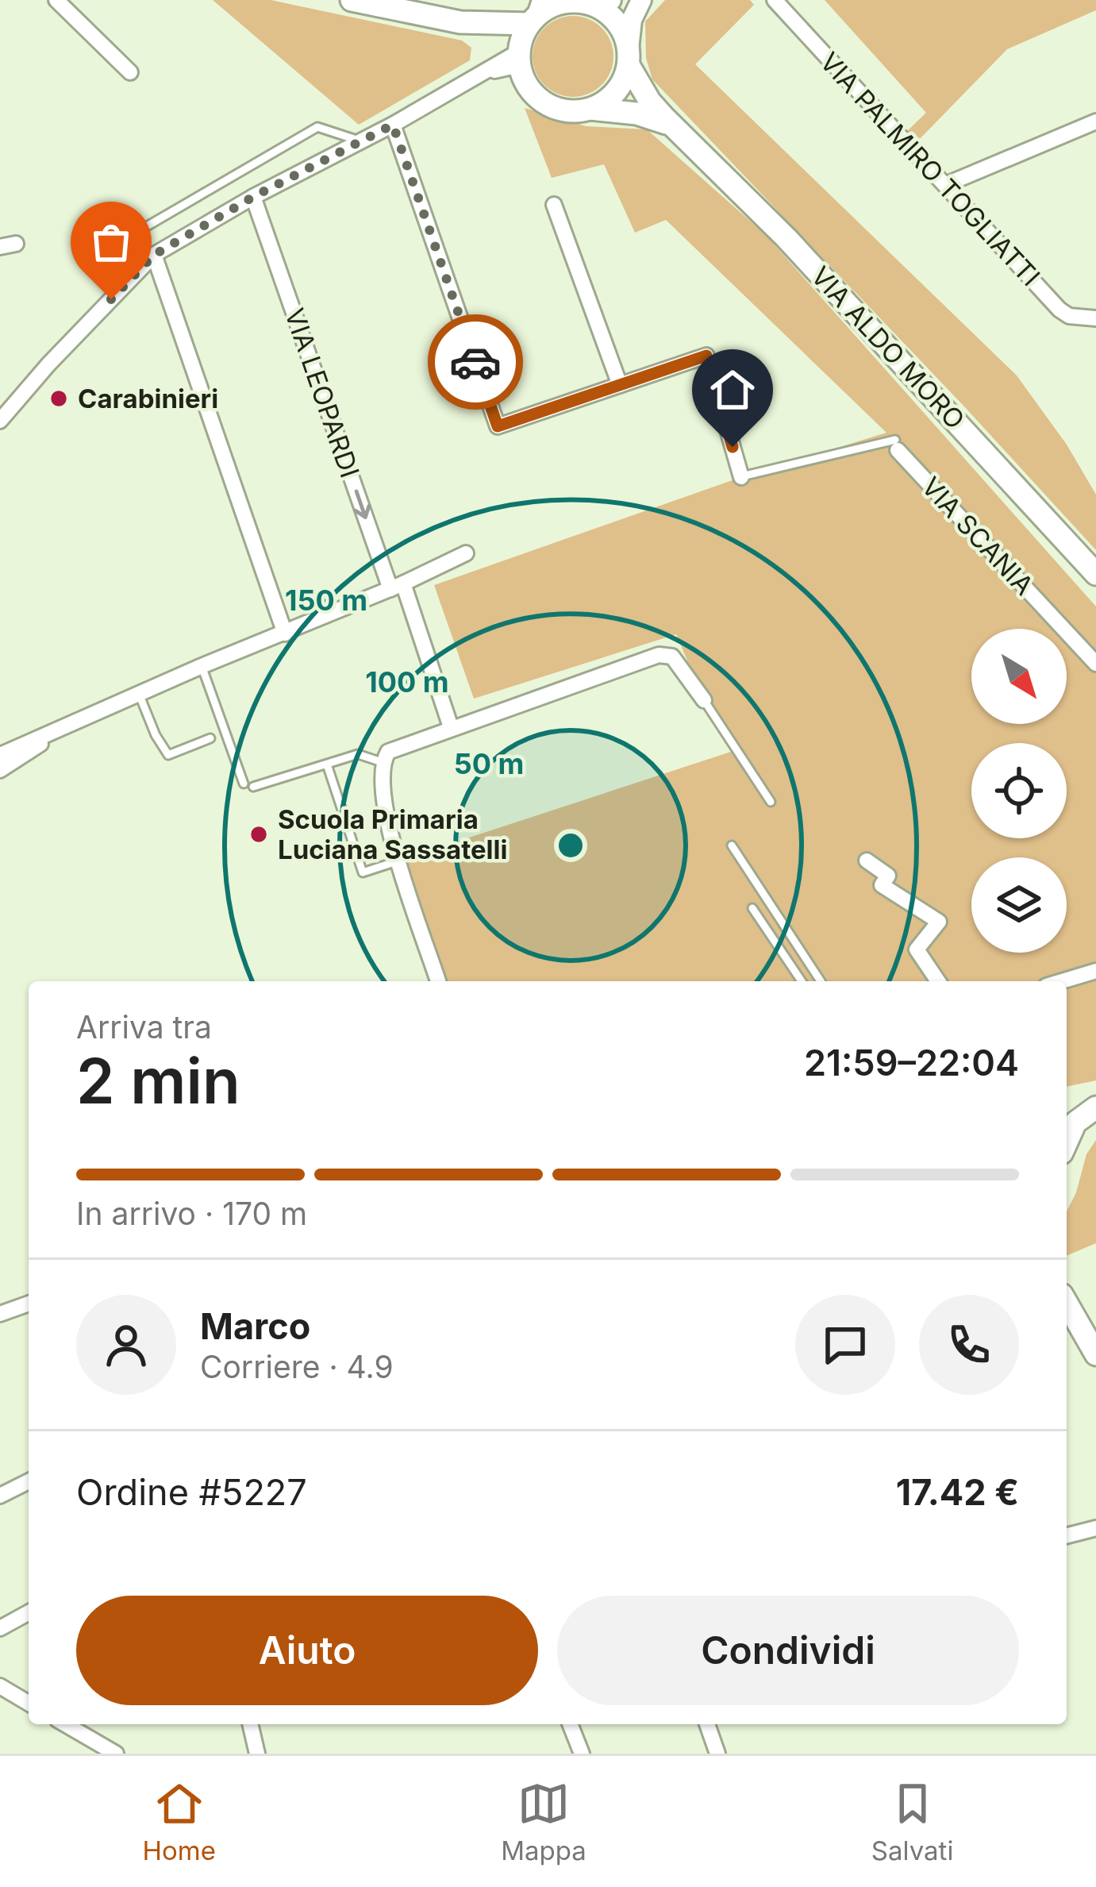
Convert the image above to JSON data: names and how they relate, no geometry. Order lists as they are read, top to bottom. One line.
{"streets":{"main road":["VIA ALDO MORO"],"street":["VIA PALMIRO TOGLIATTI","VIA LEOPARDI","VIA SCANIA"]},"places":["Carabinieri","Scuola Primaria Luciana Sassatelli"],"north":"bottom right","page":{"heading":["2 min","Arriva tra","21:59–22:04"],"panel":["Marco","Corriere · 4.9","Ordine #5227","17.42 €"],"bar":"In arrivo · 170 m","buttons":["Aiuto","Condividi"],"tabs":["Home","Mappa","Salvati"]},"rings":["150 m","100 m","50 m"]}
